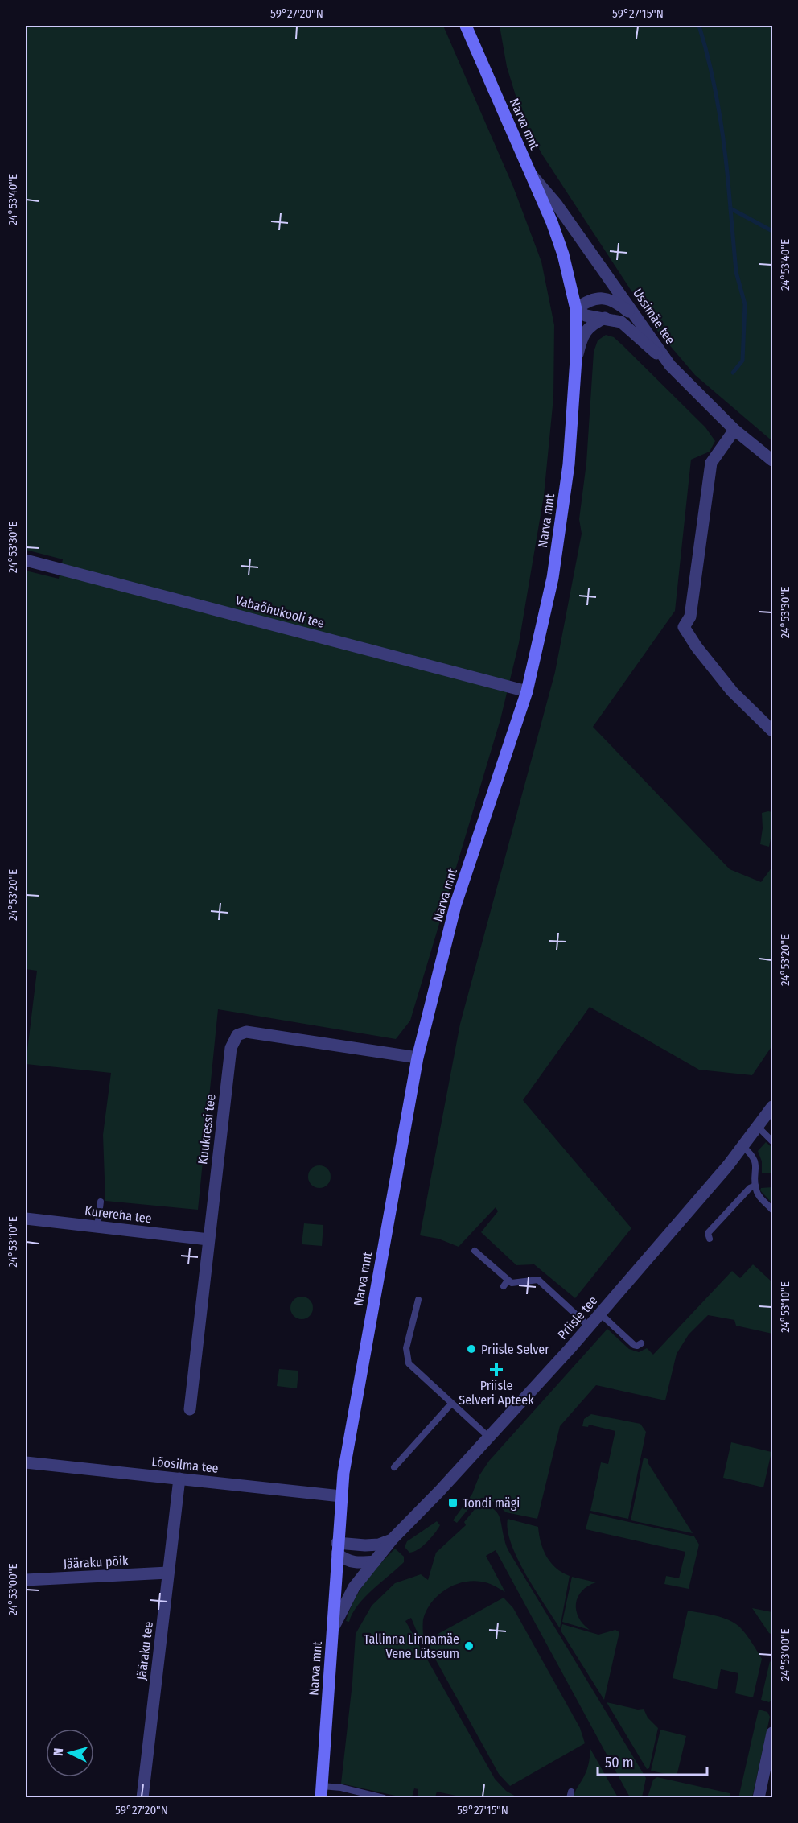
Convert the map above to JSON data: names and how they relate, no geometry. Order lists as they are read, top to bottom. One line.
{"streets":{"main road":["Narva mnt"],"street":["Ussimäe tee","Vabaõhukooli tee","Kuukressi tee","Kurereha tee","Priisle tee","Lõosilma tee","Jääraku põik","Jääraku tee"]},"crossings":[["Narva mnt","Ussimäe tee"],["Narva mnt","Vabaõhukooli tee"],["Narva mnt","Kuukressi tee"],["Narva mnt","Priisle tee"],["Narva mnt","Lõosilma tee"],["Kuukressi tee","Kurereha tee"],["Lõosilma tee","Jääraku tee"],["Jääraku põik","Jääraku tee"]],"places":{"other":["Priisle Selver","Tallinna Linnamäe Vene Lütseum"],"health":["Priisle Selveri Apteek"],"transit":["Tondi mägi"]},"scale_bar":"50 m","north":"left","coordinates":["59°27'20\"N","59°27'15\"N","24°53'40\"E","24°53'30\"E","24°53'20\"E","24°53'10\"E","24°53'00\"E"]}
